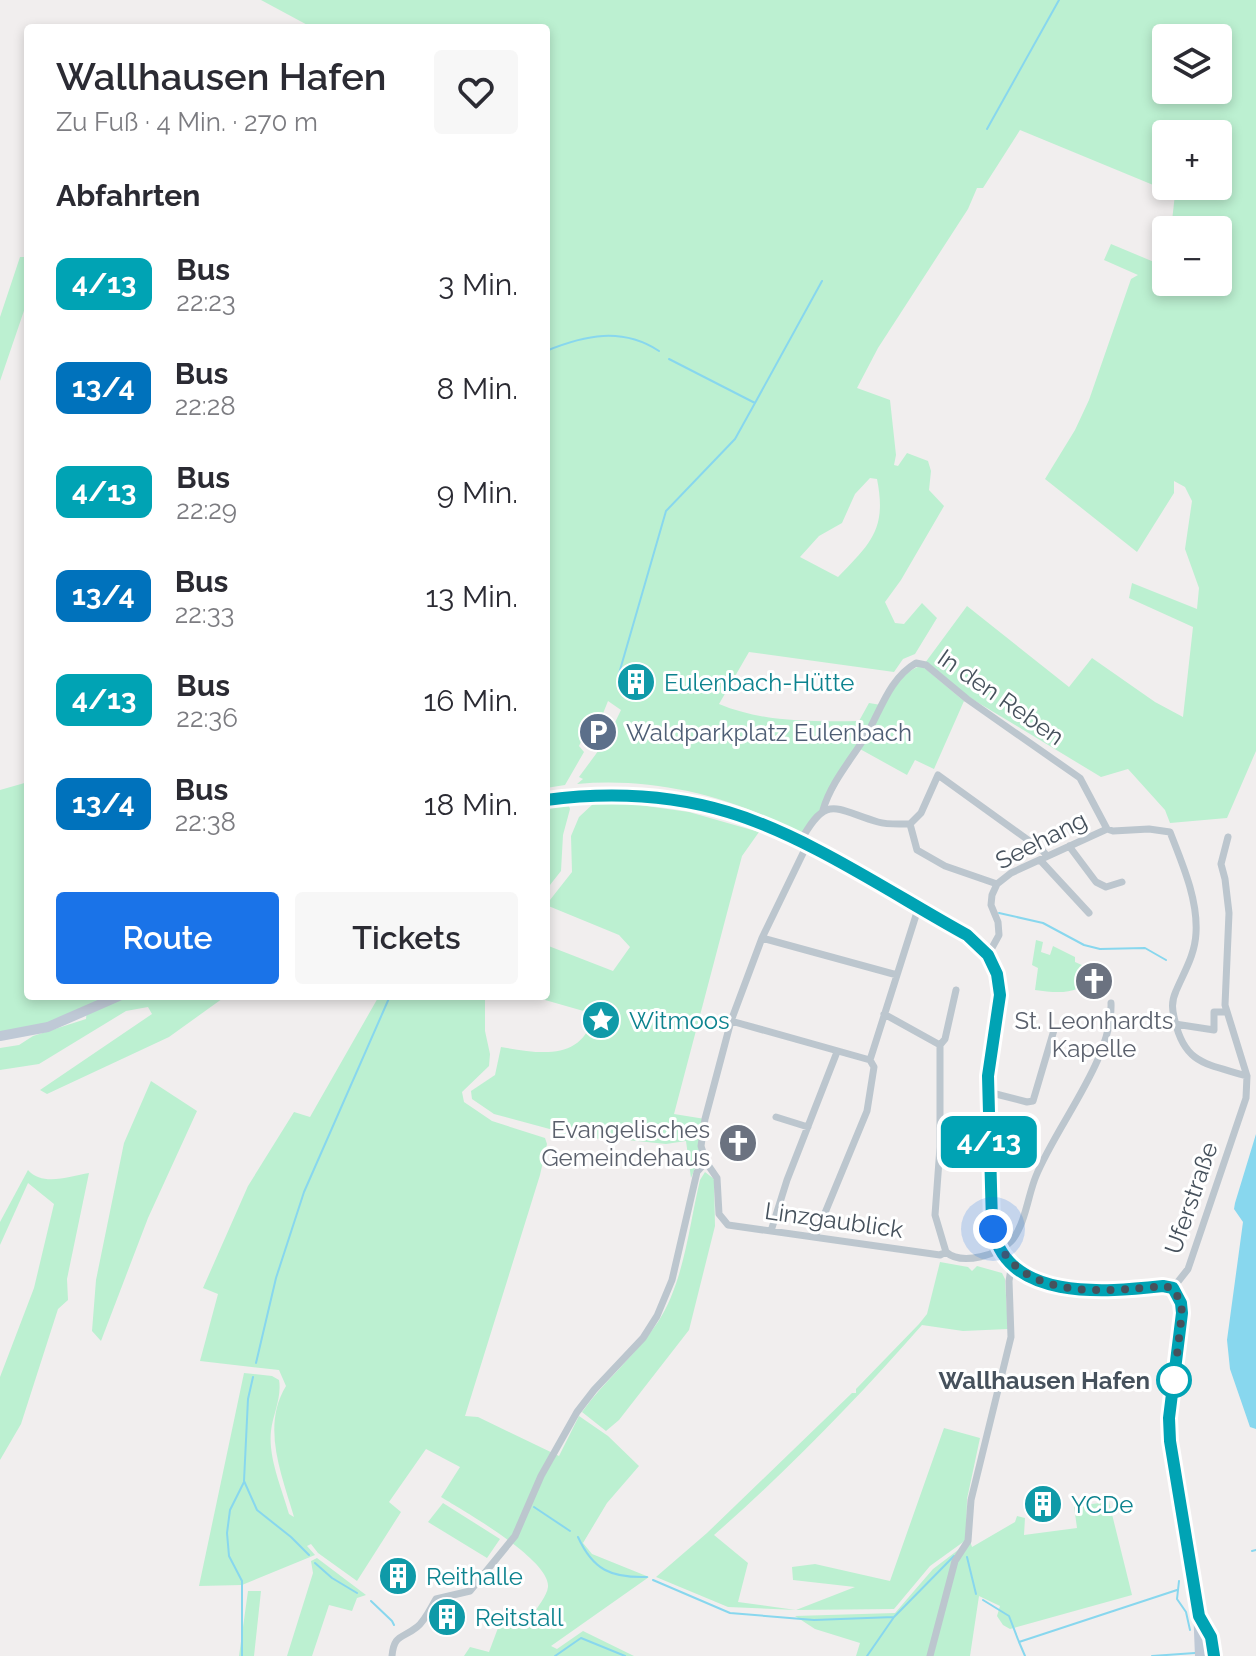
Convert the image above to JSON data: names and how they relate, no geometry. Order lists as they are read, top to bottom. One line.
{"streets":{"main road":["Uferstraße"],"street":["In den Reben","Seehang","Linzgaublick"]},"crossings":[["In den Reben","Seehang"]],"places":{"building":["Eulenbach-Hütte","YCDe","Reithalle","Reitstall"],"parking":["Waldparkplatz Eulenbach"],"church":["St. Leonhardts Kapelle","Evangelisches Gemeindehaus"],"place":["Witmoos"],"other":["Wallhausen Hafen"]},"lines":["bus line 4/13"],"page":{"on_map":"4/13","map_buttons":["+","−"],"heading":[["Wallhausen Hafen","Zu Fuß · 4 Min. · 270 m"],"Abfahrten"],"list":[{"mark":"4/13","name":"Bus","note":"22:23","value":"3 Min."},{"mark":"13/4","name":"Bus","note":"22:28","value":"8 Min."},{"mark":"4/13","name":"Bus","note":"22:29","value":"9 Min."},{"mark":"13/4","name":"Bus","note":"22:33","value":"13 Min."},{"mark":"4/13","name":"Bus","note":"22:36","value":"16 Min."},{"mark":"13/4","name":"Bus","note":"22:38","value":"18 Min."}],"buttons":["Route","Tickets"]}}
